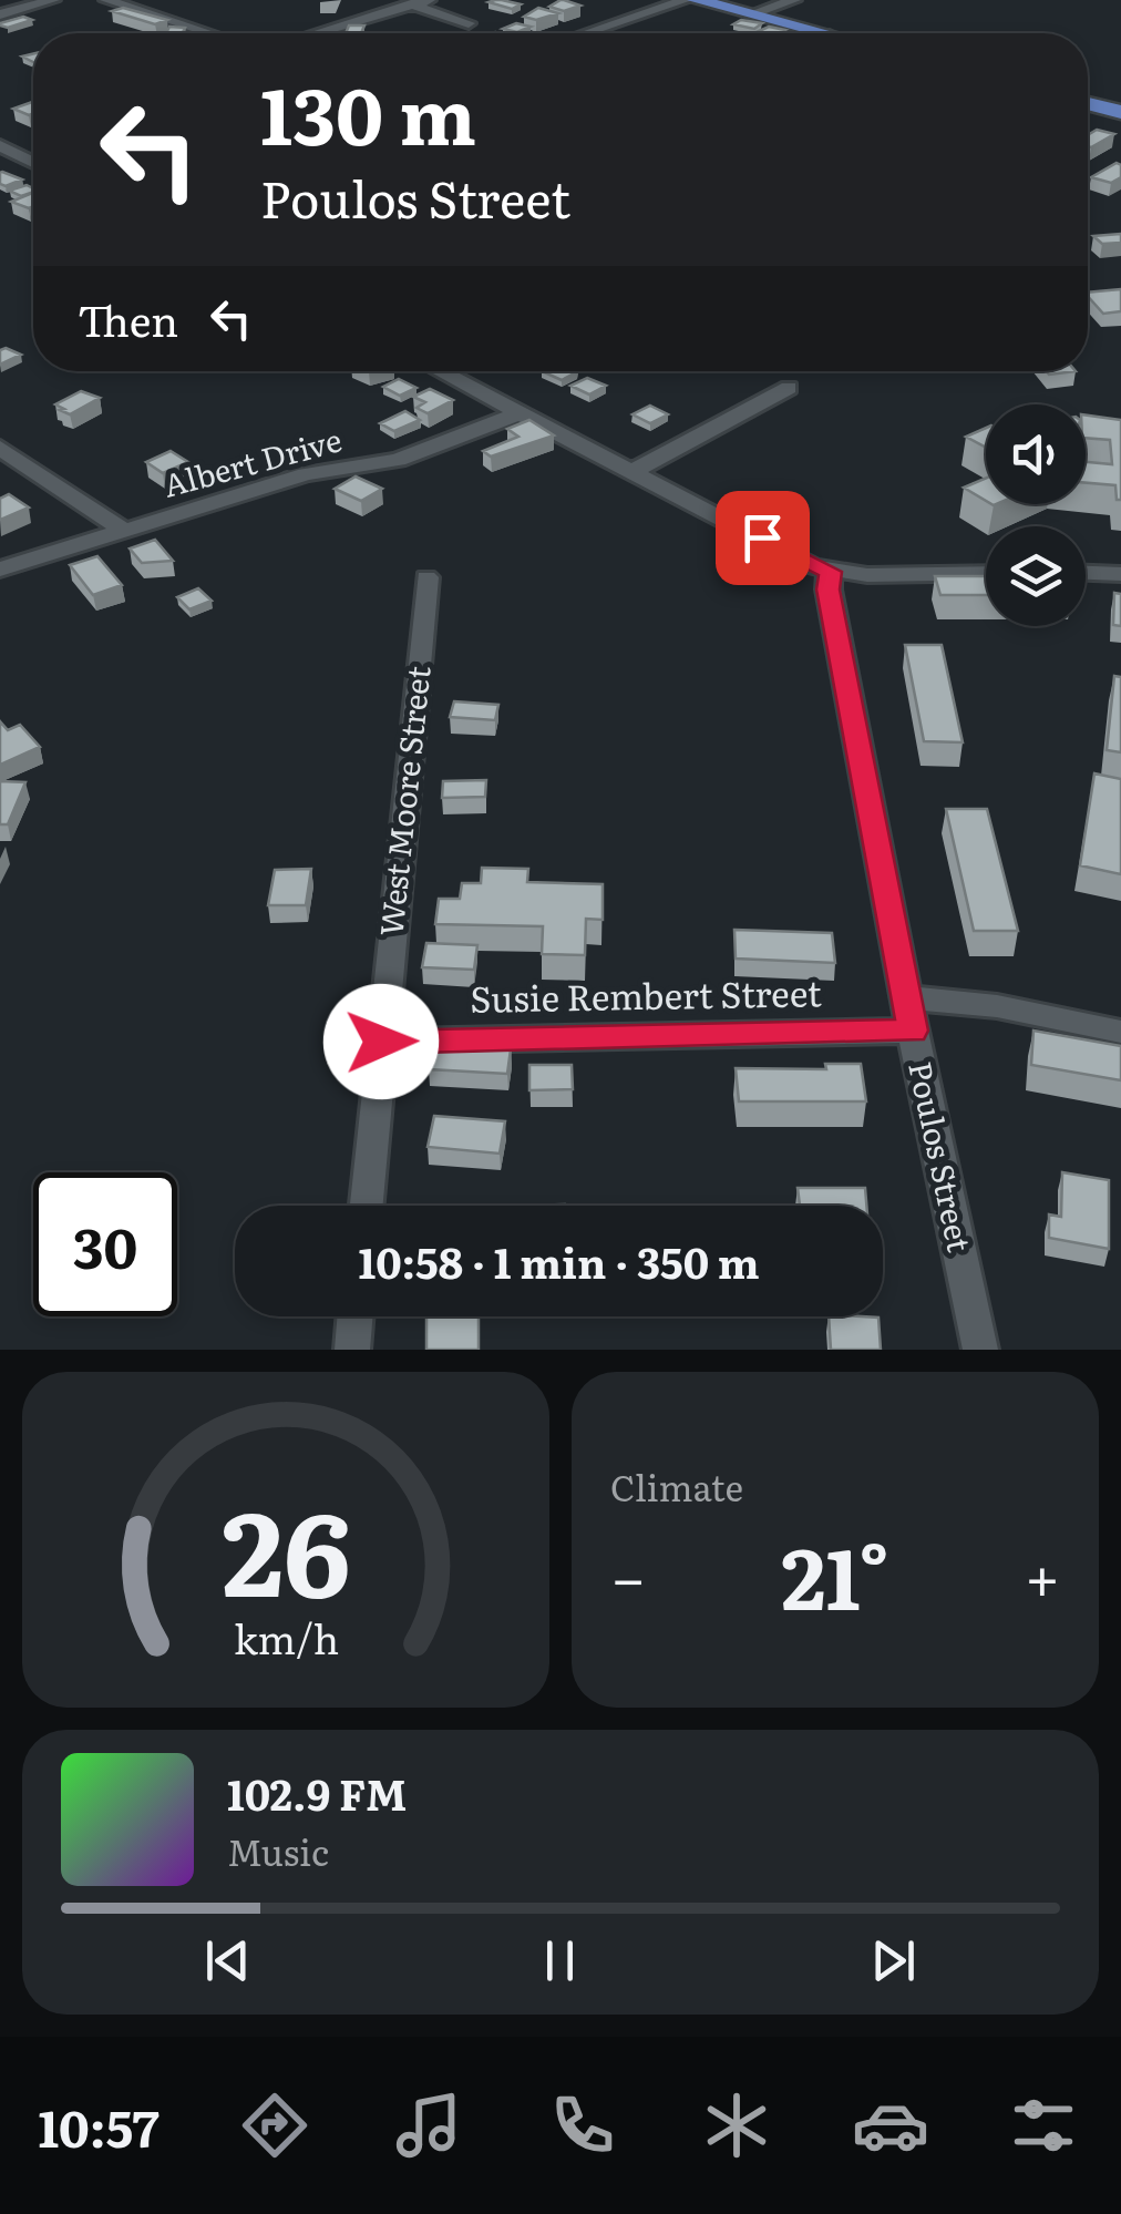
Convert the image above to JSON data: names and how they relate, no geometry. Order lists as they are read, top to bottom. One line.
{"streets":{"street":["Albert Drive","West Moore Street","Susie Rembert Street","Poulos Street"]},"crossings":[["West Moore Street","Susie Rembert Street"],["Susie Rembert Street","Poulos Street"]],"page":{"turn":["130 m","Poulos Street"],"then":"Then","limit":"30","trip":"10:58 · 1 min · 350 m","tile":"Climate","heat":["−","21°","+"],"song":["102.9 FM","Music"],"tabs":"10:57","gauge":["26","km/h"]}}
